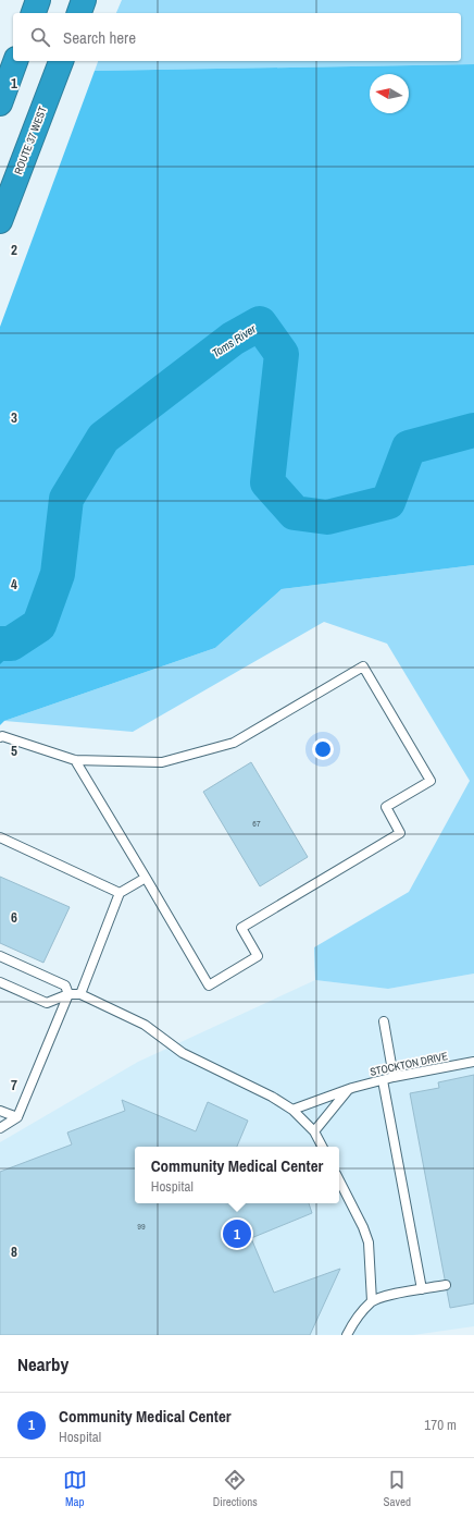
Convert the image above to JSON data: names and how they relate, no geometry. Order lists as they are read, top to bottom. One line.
{"streets":{"highway":["ROUTE 37 WEST"],"lane":["STOCKTON DRIVE"]},"water":["Toms River"],"house_numbers":["67","99"],"north":"left","page":{"search":"Search here","popup":["Community Medical Center","Hospital"],"pins":"1","heading":"Nearby","list":[{"mark":"1","name":"Community Medical Center","note":"Hospital","value":"170 m"}],"nav":["Map","Directions","Saved"]},"grid":{"rows":["1","2","3","4","5","6","7","8"]}}
